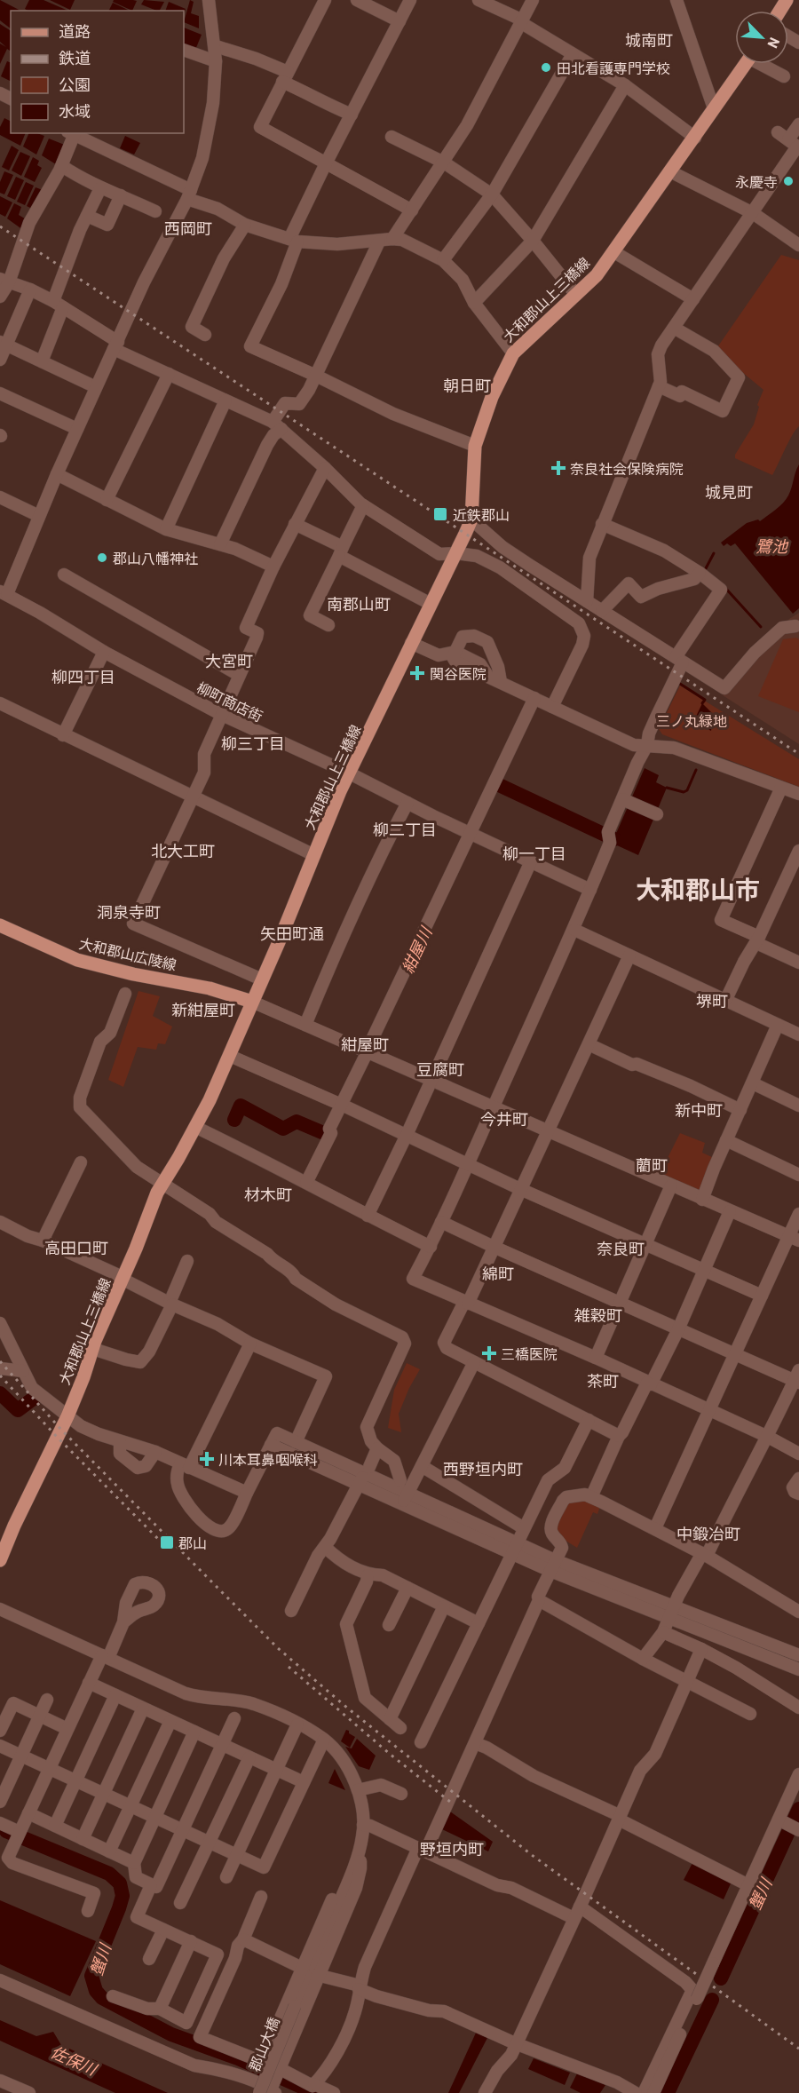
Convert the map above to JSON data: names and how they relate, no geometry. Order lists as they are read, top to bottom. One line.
{"streets":{"main road":["大和郡山上三橋線","大和郡山広陵線"],"street":["柳町商店街","郡山大橋"]},"crossings":[["大和郡山上三橋線","柳町商店街"],["大和郡山上三橋線","大和郡山広陵線"]],"districts":["城南町","西岡町","朝日町","城見町","南郡山町","大宮町","柳四丁目","柳三丁目","柳二丁目","北大工町","柳一丁目","大和郡山市","洞泉寺町","矢田町通","堺町","新紺屋町","紺屋町","豆腐町","新中町","今井町","藺町","材木町","高田口町","奈良町","綿町","雑穀町","茶町","西野垣内町","中鍛冶町","野垣内町"],"water":["鷺池","紺屋川","蟹川","佐保川"],"parks":["三ノ丸緑地"],"places":{"other":["田北看護専門学校","永慶寺","郡山八幡神社"],"health":["奈良社会保険病院","関谷医院","三橋医院","川本耳鼻咽喉科"],"transit":["近鉄郡山","郡山"]},"legend":["道路","鉄道","公園","水域"],"north":"bottom right"}
